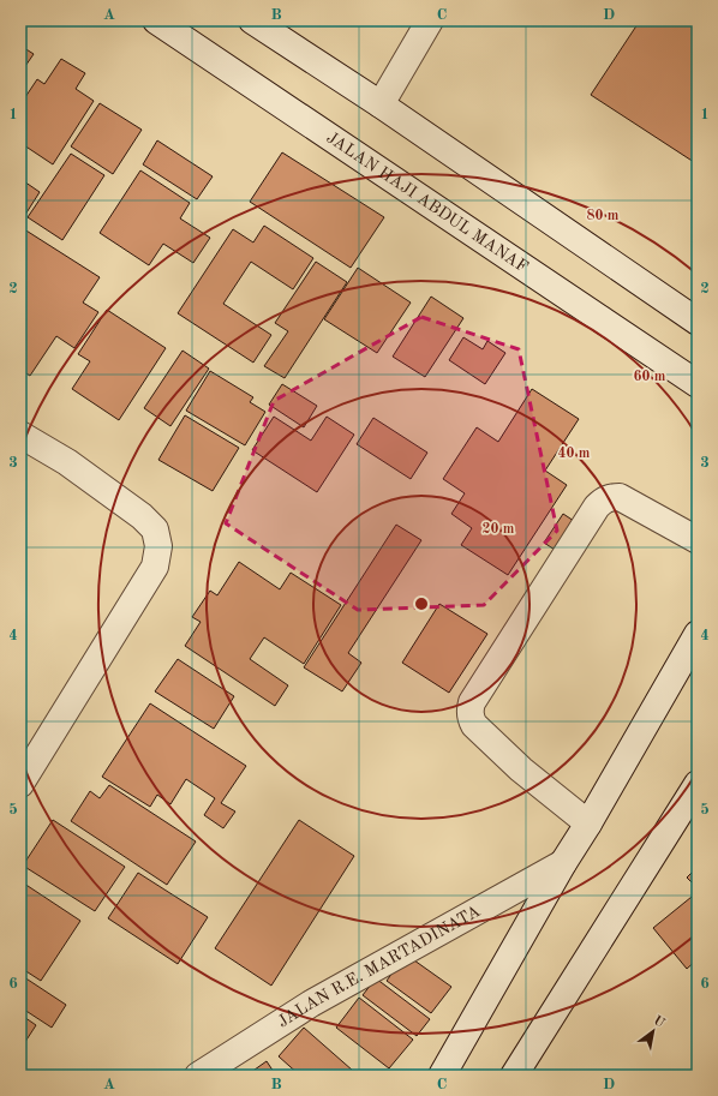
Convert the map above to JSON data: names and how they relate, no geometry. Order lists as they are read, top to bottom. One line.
{"streets":{"street":["JALAN HAJI ABDUL MANAF","JALAN R.E. MARTADINATA"]},"north":"top right","grid":{"columns":["A","B","C","D"],"rows":["1","2","3","4","5","6"]},"rings":["80 m","60 m","40 m","20 m"]}
